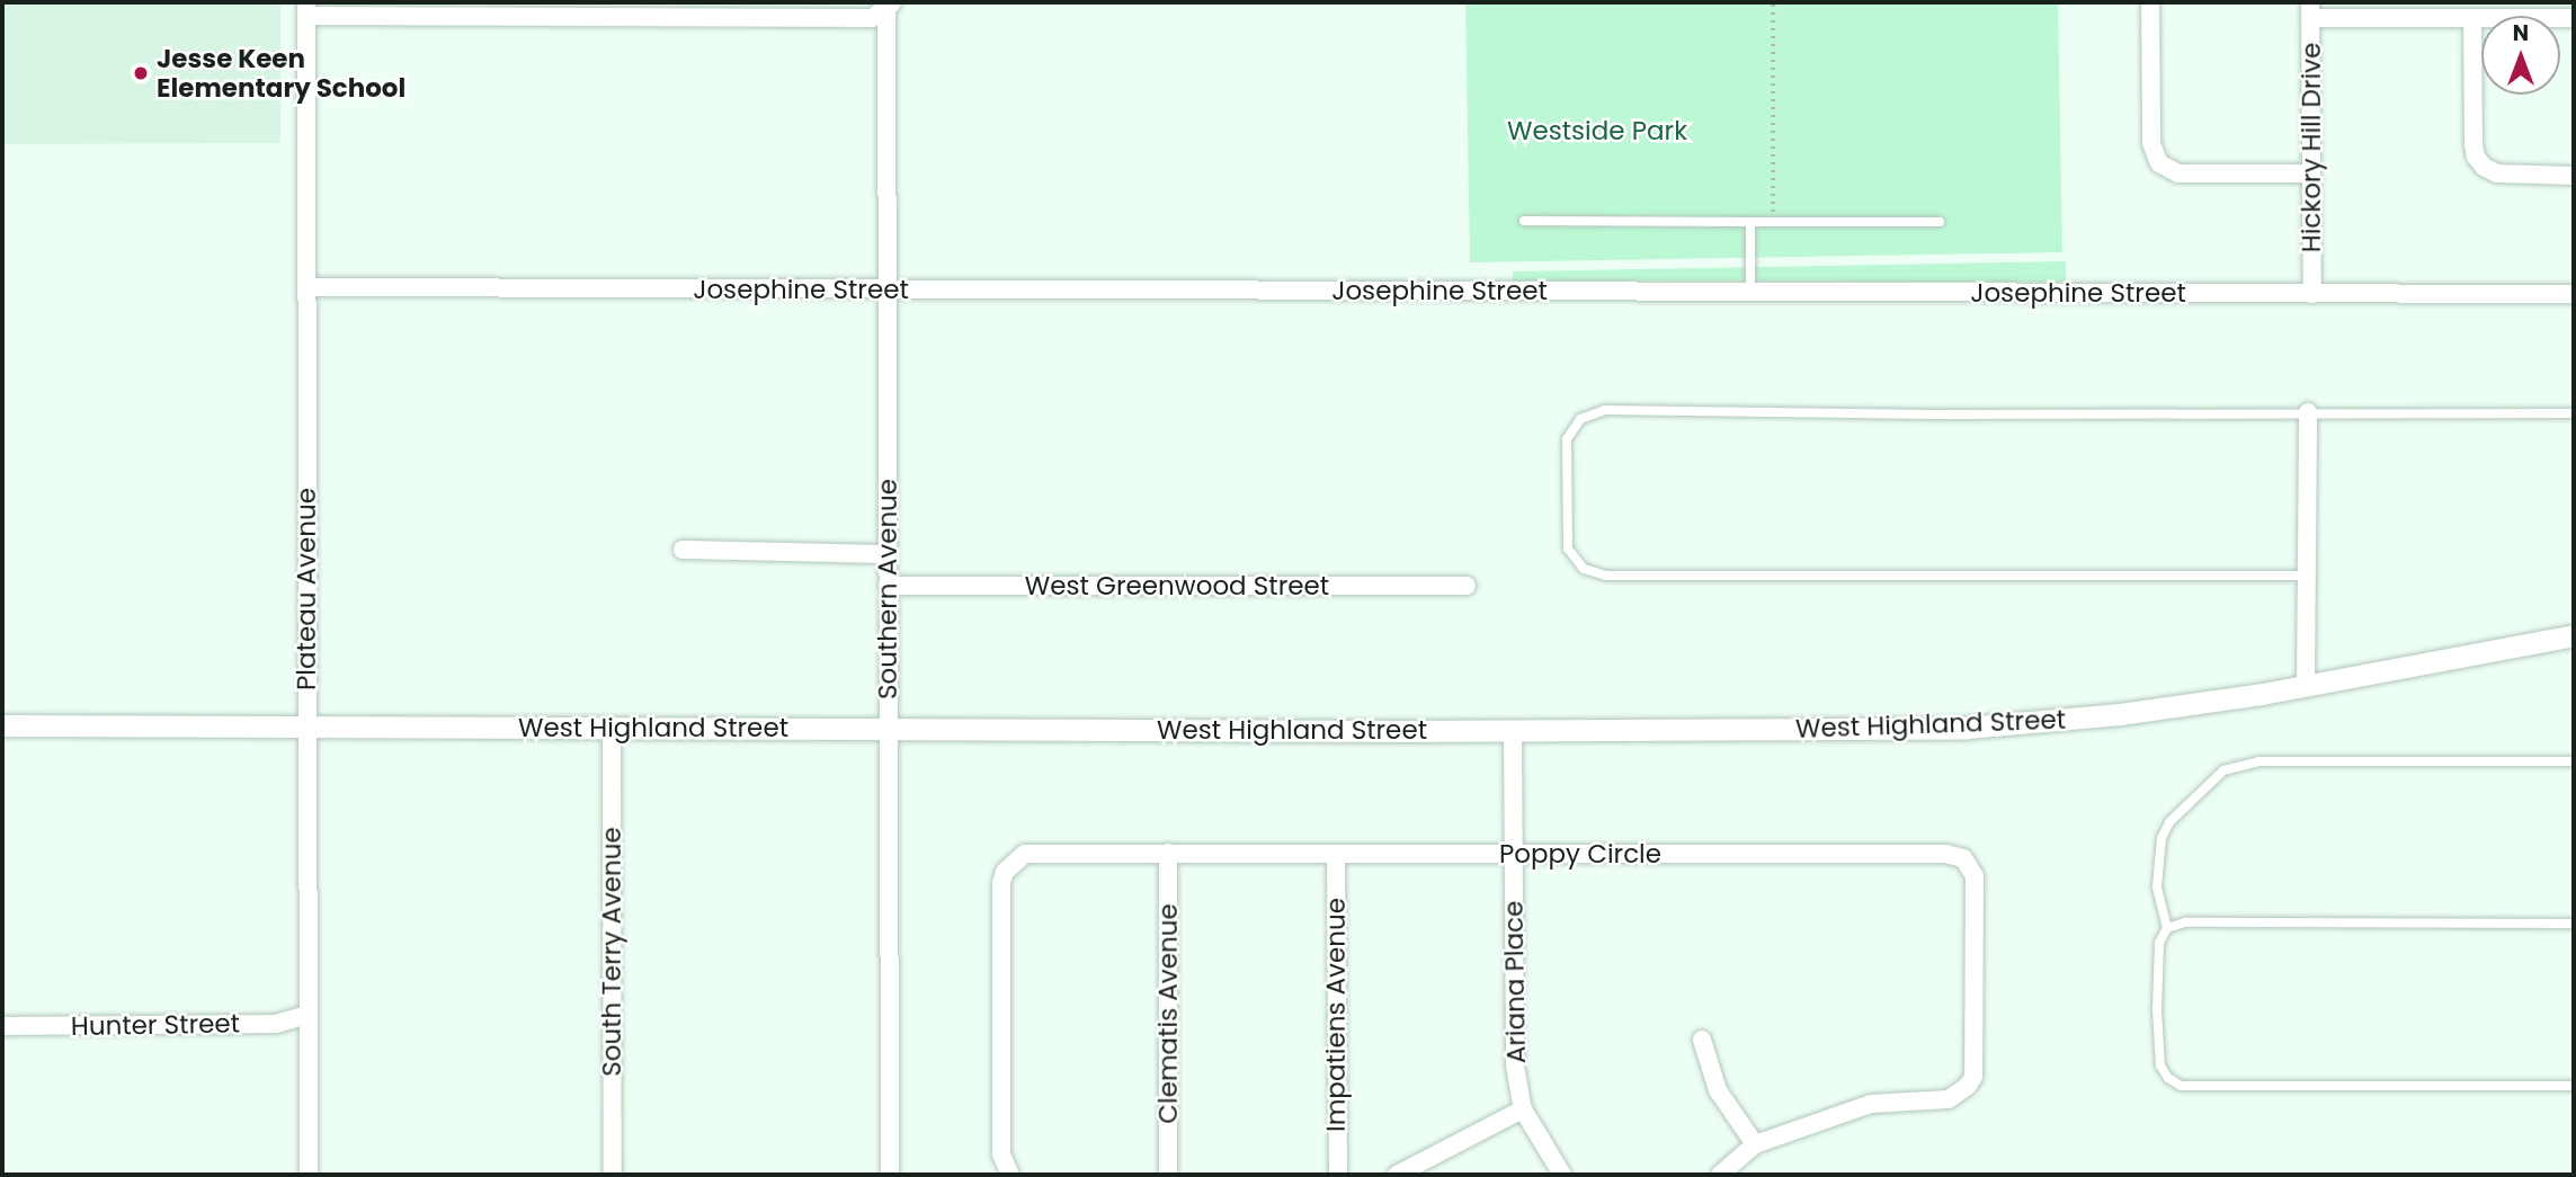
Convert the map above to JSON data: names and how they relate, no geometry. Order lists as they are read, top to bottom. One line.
{"streets":{"street":["Hickory Hill Drive","Josephine Street","West Greenwood Street","Plateau Avenue","Southern Avenue","West Highland Street","Poppy Circle","South Terry Avenue","Ariana Place","Clematis Avenue","Impatiens Avenue","Hunter Street"]},"crossings":[["Hickory Hill Drive","Josephine Street"],["Josephine Street","Plateau Avenue"],["Josephine Street","Southern Avenue"],["West Greenwood Street","Southern Avenue"],["Plateau Avenue","West Highland Street"],["Plateau Avenue","Hunter Street"],["Southern Avenue","West Highland Street"],["West Highland Street","South Terry Avenue"],["West Highland Street","Ariana Place"],["Poppy Circle","Ariana Place"],["Poppy Circle","Clematis Avenue"],["Poppy Circle","Impatiens Avenue"]],"parks":["Westside Park"],"places":["Jesse Keen Elementary School"],"north":"top"}
